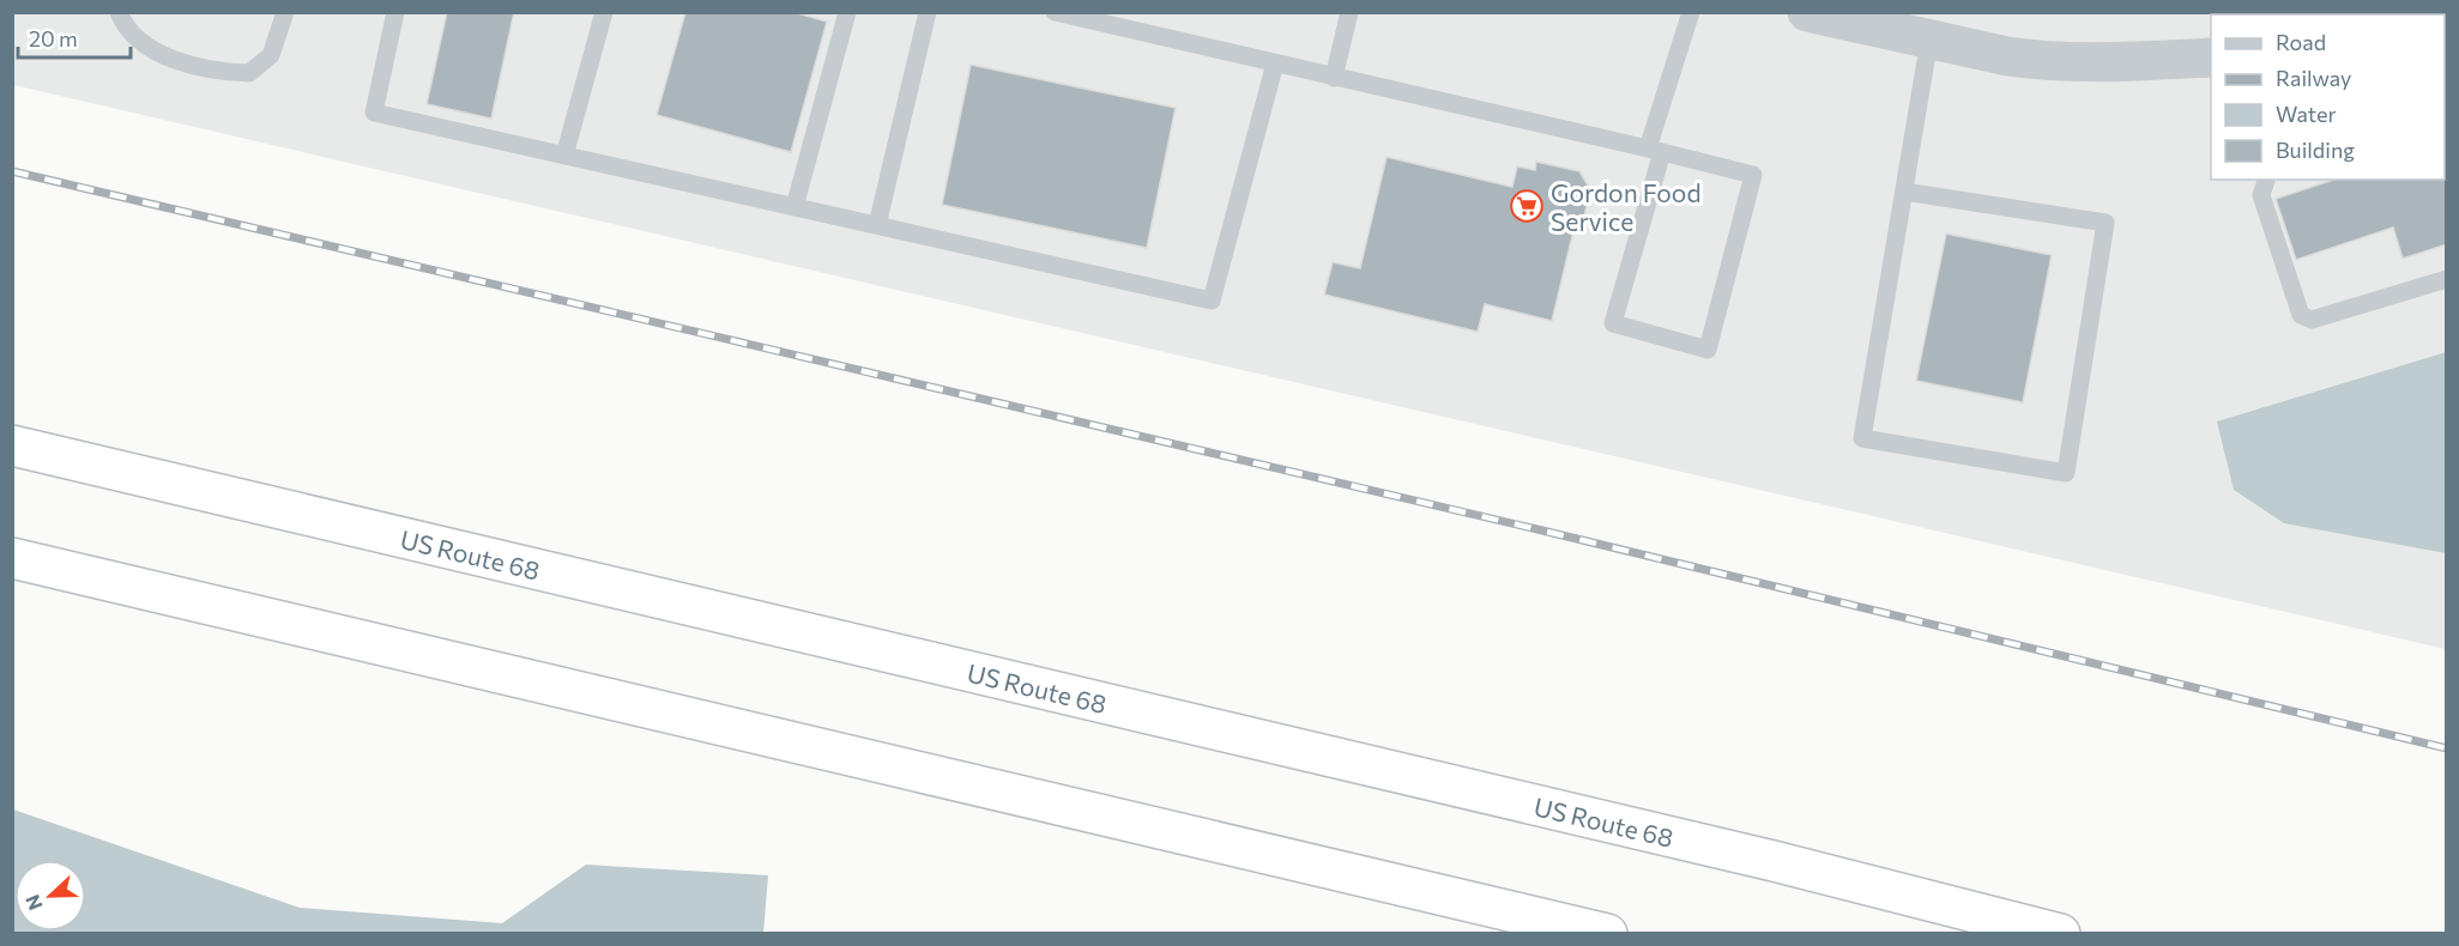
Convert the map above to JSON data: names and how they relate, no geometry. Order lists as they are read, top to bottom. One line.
{"streets":{"highway":["US Route 68"]},"places":{"supermarket":["Gordon Food Service"]},"legend":["Road","Railway","Water","Building"],"scale_bar":"20 m","north":"left"}
